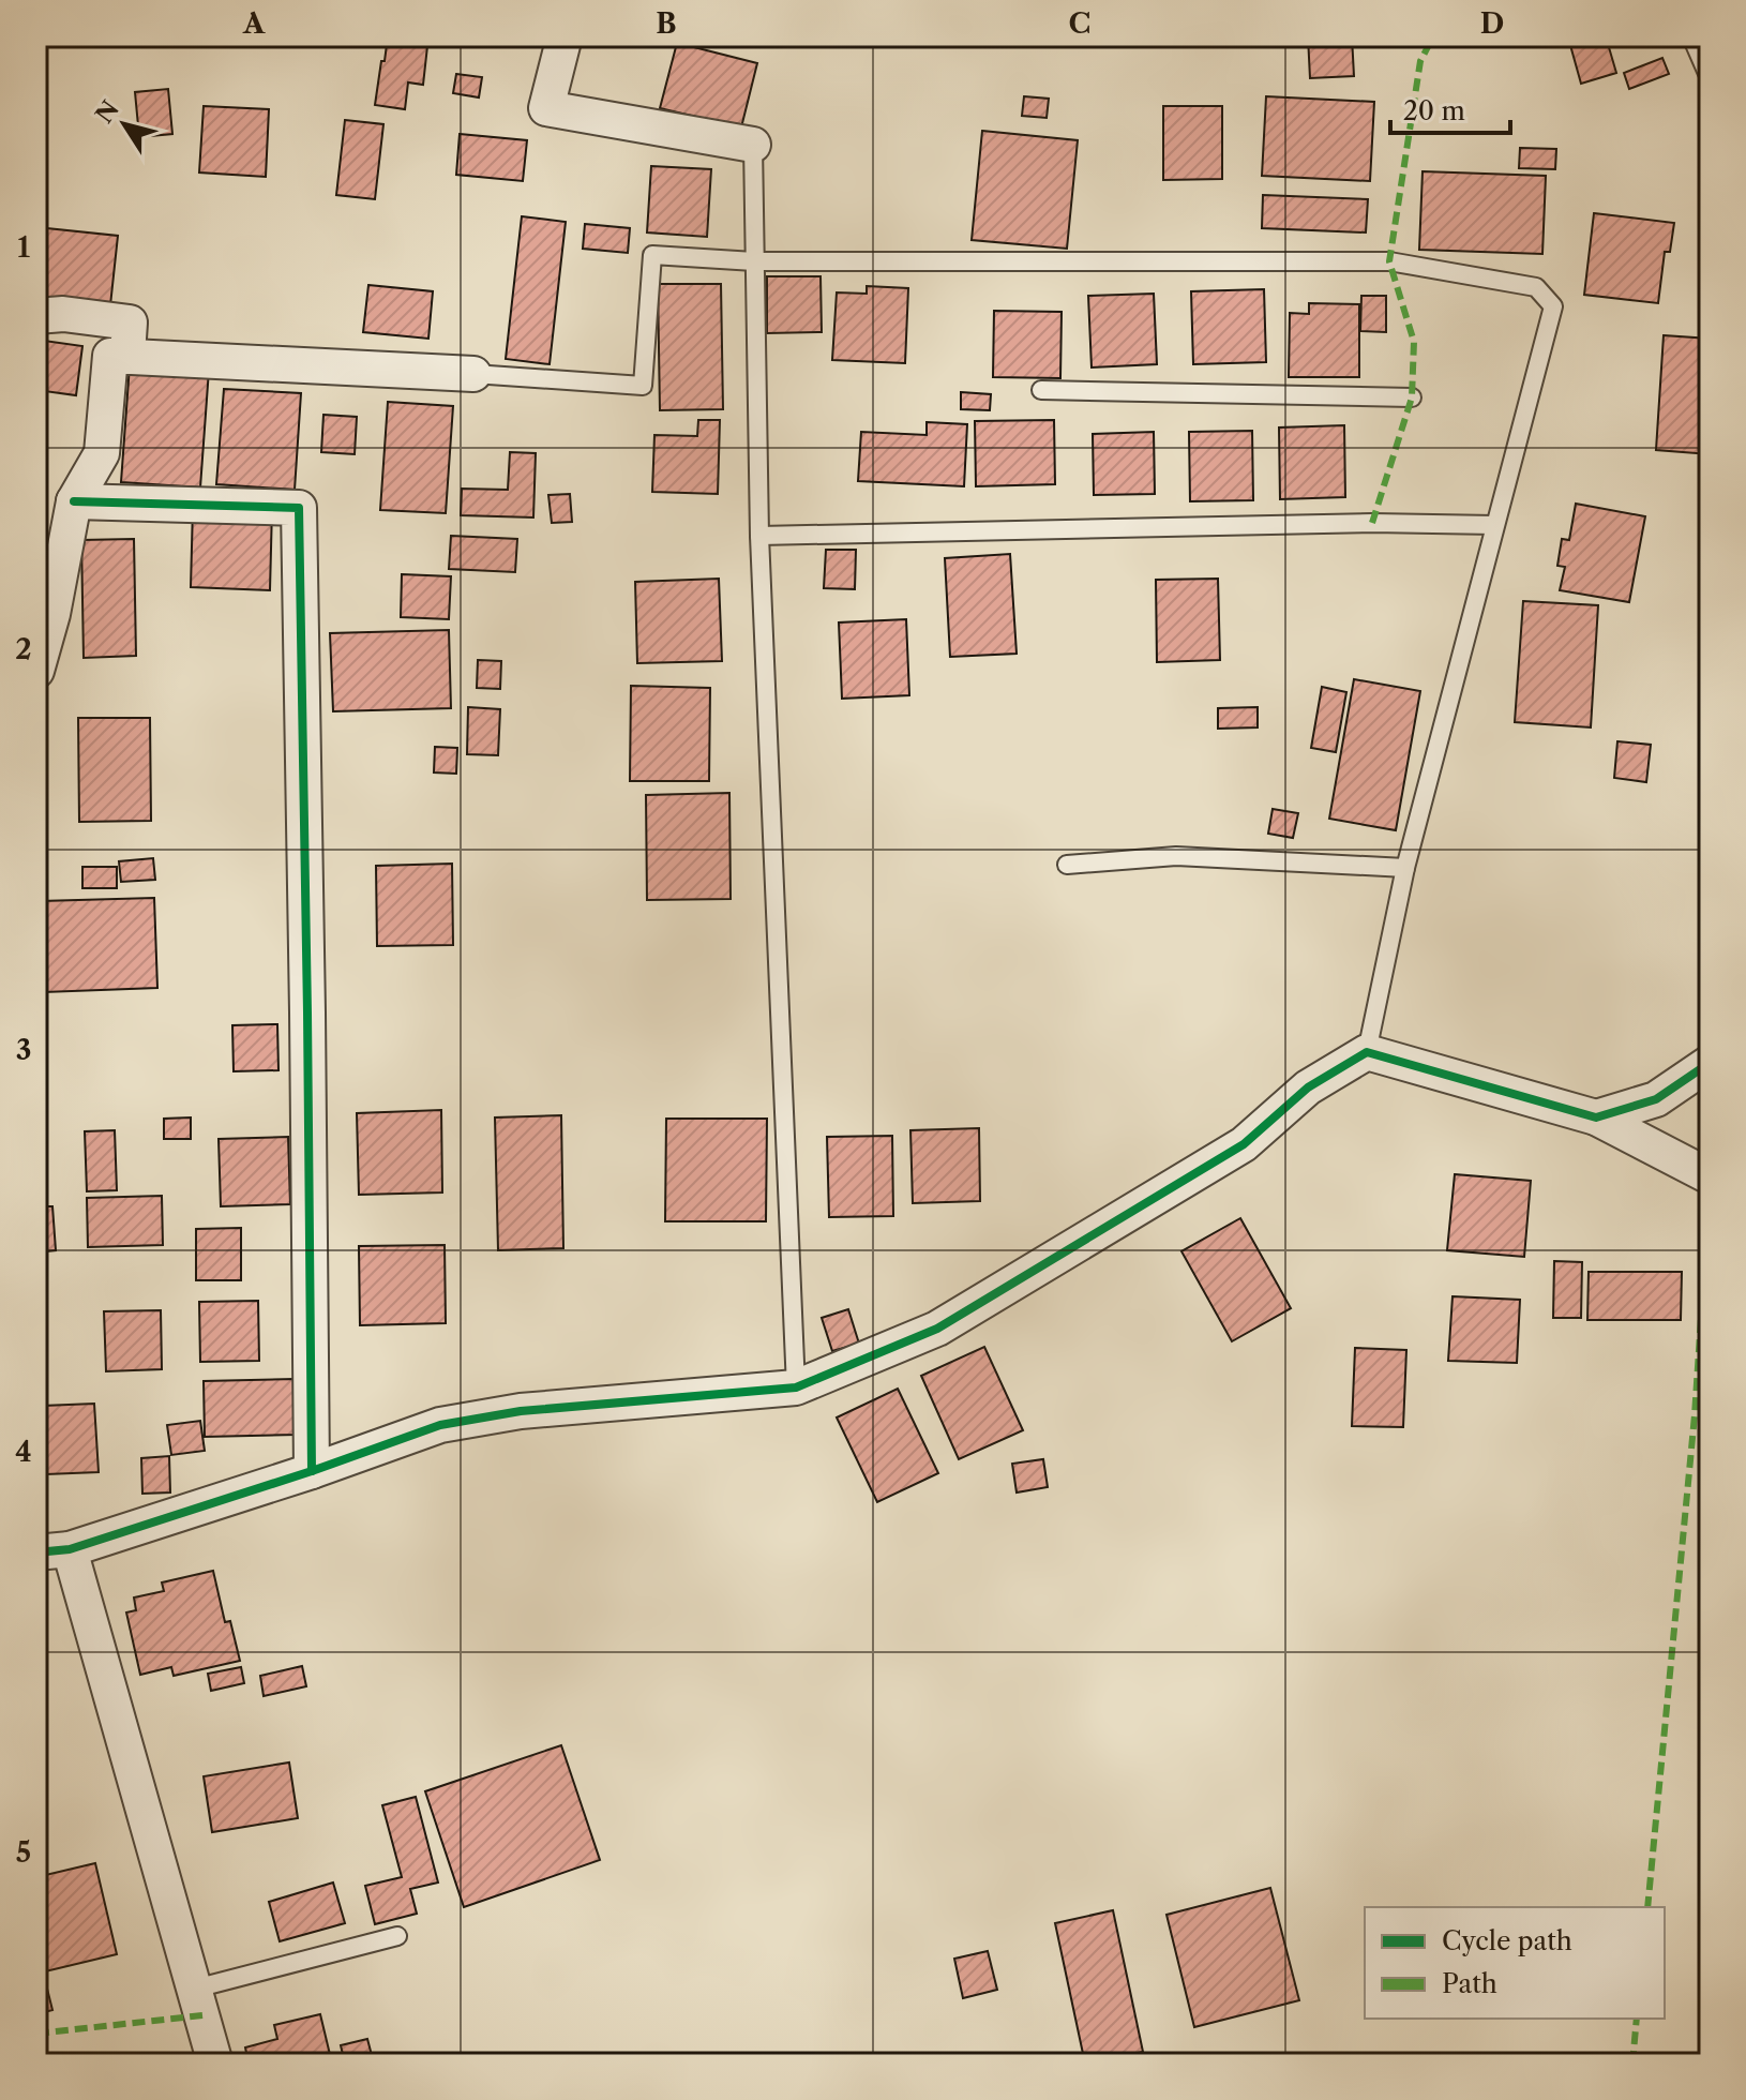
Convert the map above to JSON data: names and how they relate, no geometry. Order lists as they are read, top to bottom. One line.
{"legend":["Cycle path","Path"],"scale_bar":"20 m","north":"top left","grid":{"columns":["A","B","C","D"],"rows":["1","2","3","4","5"]}}
